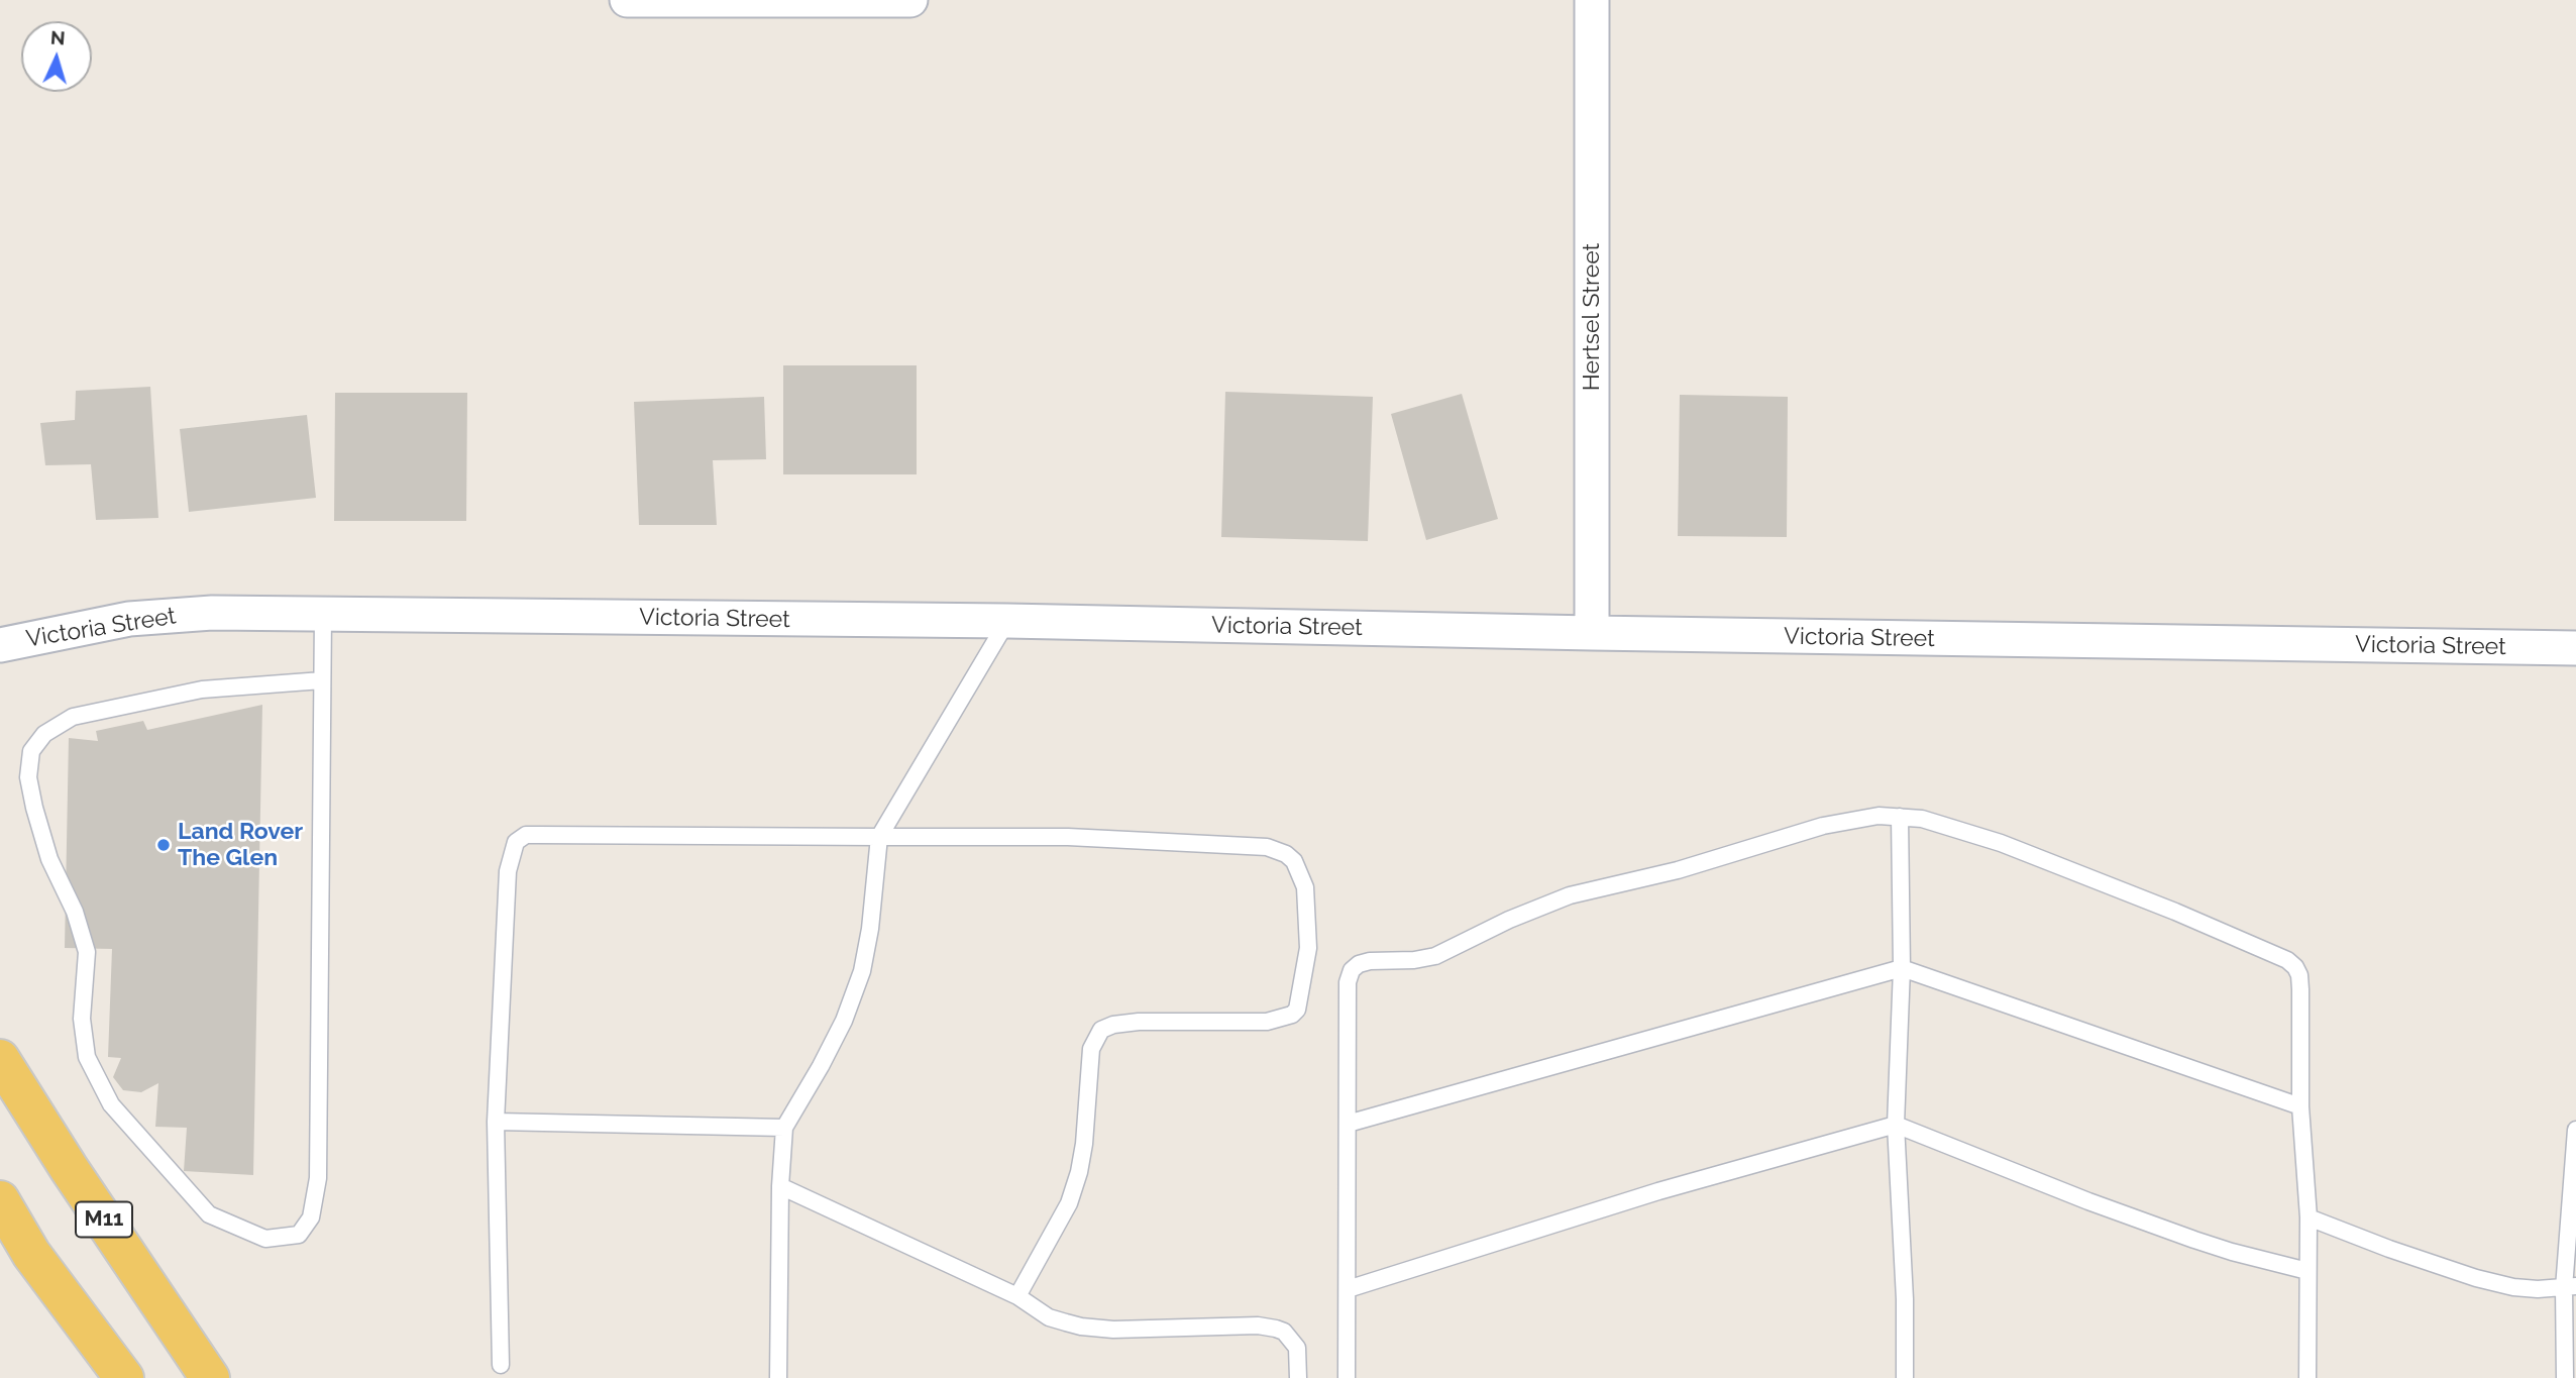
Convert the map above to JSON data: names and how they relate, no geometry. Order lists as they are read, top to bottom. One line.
{"streets":{"main road":["M11"],"street":["Hertsel Street","Victoria Street"]},"crossings":[["Hertsel Street","Victoria Street"]],"places":["Land Rover The Glen"],"north":"top"}
